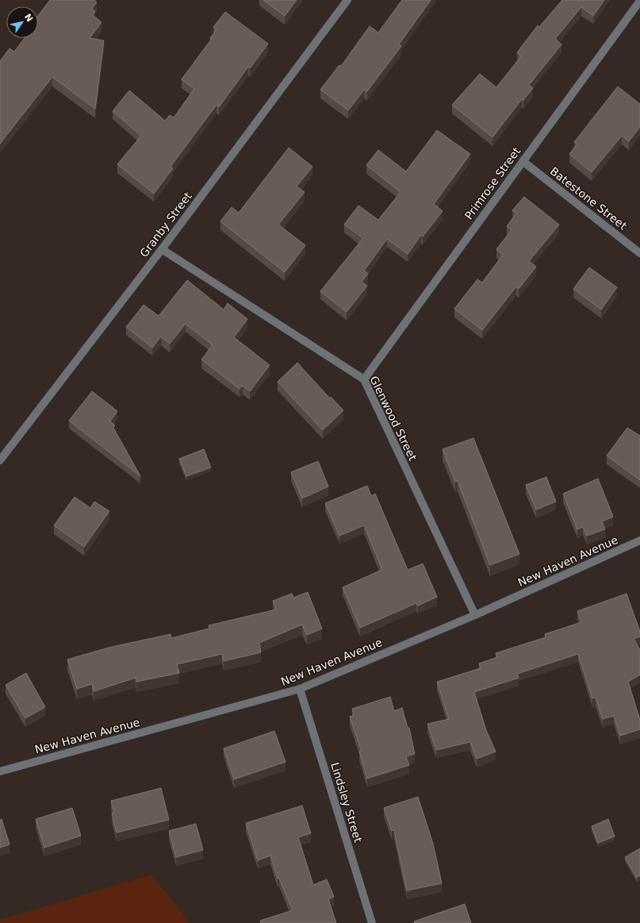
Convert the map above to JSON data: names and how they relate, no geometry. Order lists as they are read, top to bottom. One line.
{"streets":{"street":["Primrose Street","Batestone Street","Granby Street","Glenwood Street","New Haven Avenue","Lindsley Street"]},"crossings":[["Primrose Street","Batestone Street"],["Primrose Street","Glenwood Street"],["Granby Street","Glenwood Street"],["Glenwood Street","New Haven Avenue"],["New Haven Avenue","Lindsley Street"]],"north":"top right"}
